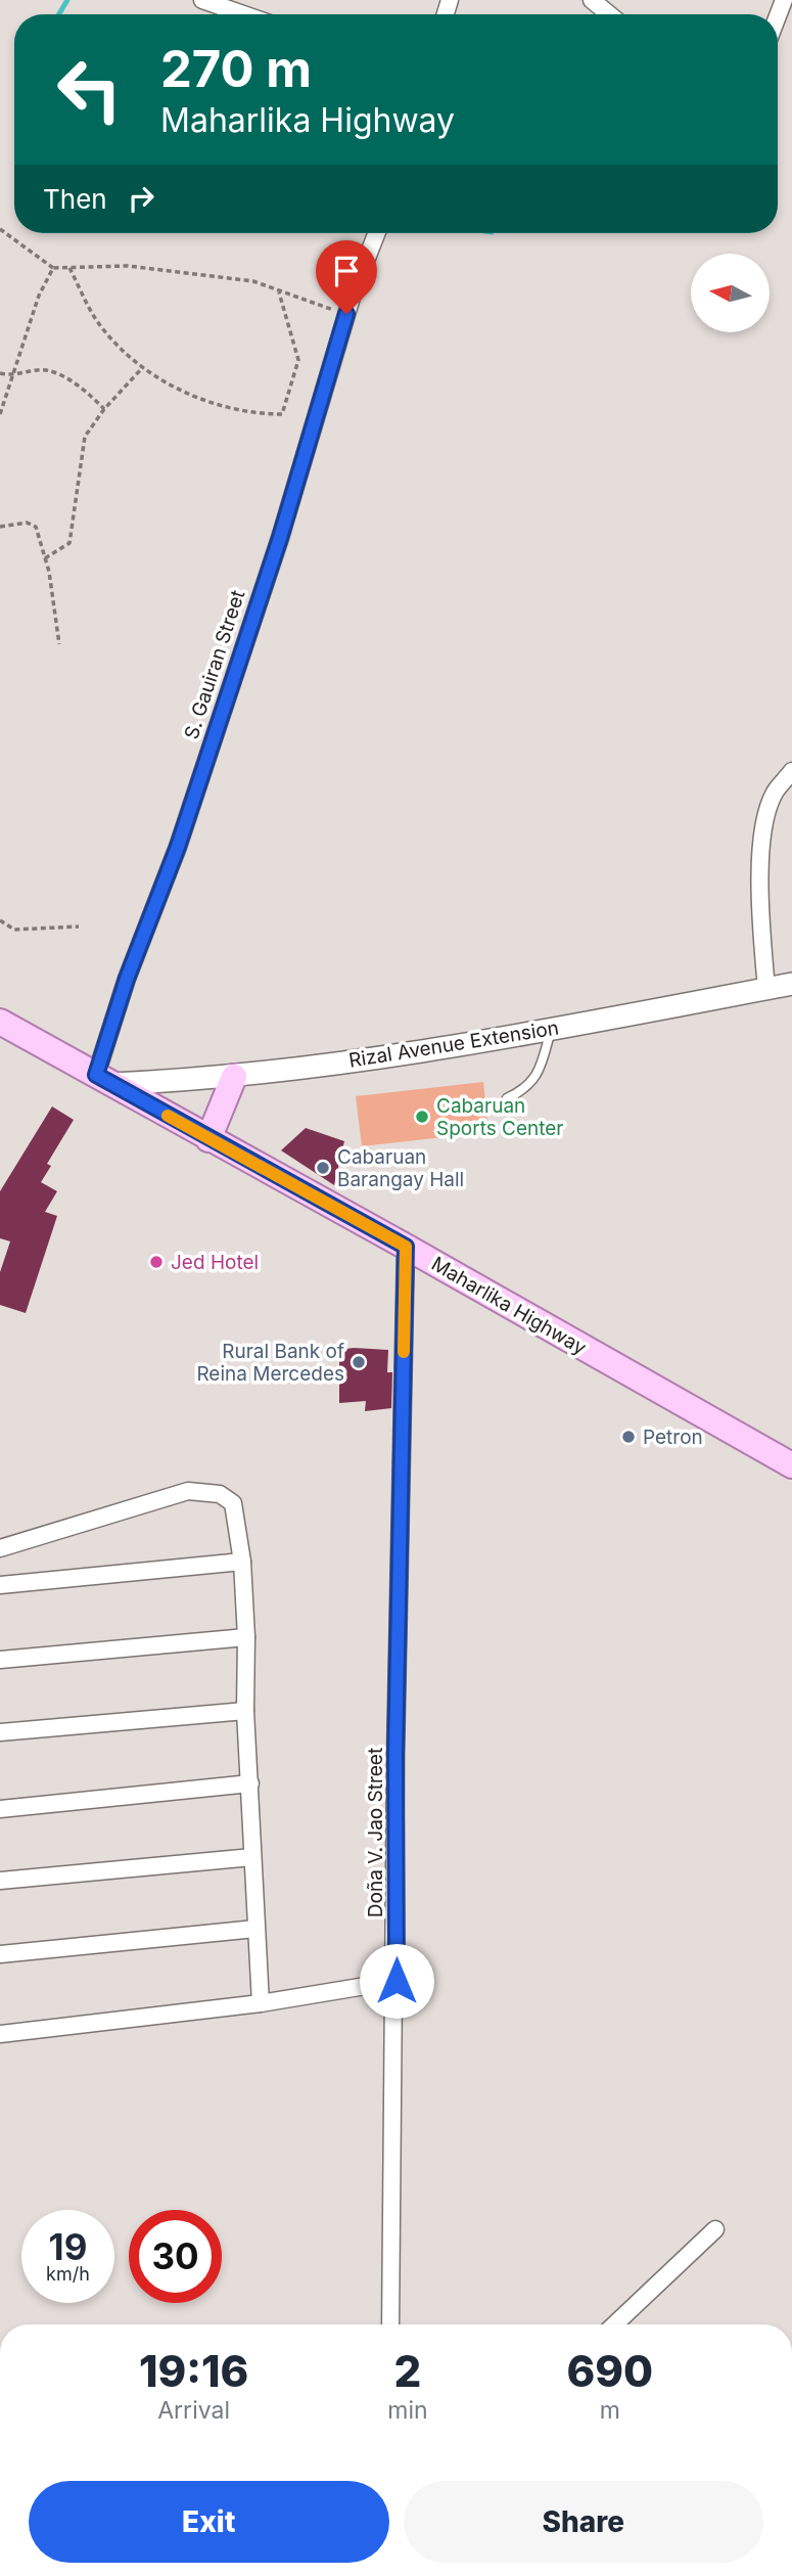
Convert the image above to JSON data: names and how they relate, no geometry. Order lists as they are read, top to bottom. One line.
{"streets":{"main road":["Rizal Avenue Extension","Maharlika Highway"],"street":["S. Gauiran Street","Doña V. Jao Street"]},"crossings":[["S. Gauiran Street","Rizal Avenue Extension"],["S. Gauiran Street","Maharlika Highway"],["Rizal Avenue Extension","Maharlika Highway"],["Maharlika Highway","Doña V. Jao Street"]],"places":["Cabaruan Sports Center","Cabaruan Barangay Hall","Jed Hotel","Rural Bank of Reina Mercedes","Petron"],"north":"left","page":{"turn":["270 m","Maharlika Highway"],"then":"Then","speed":"19 km/h","limit":"30","eta":["19:16","Arrival","2","min","690","m"],"buttons":["Exit","Share"]}}
